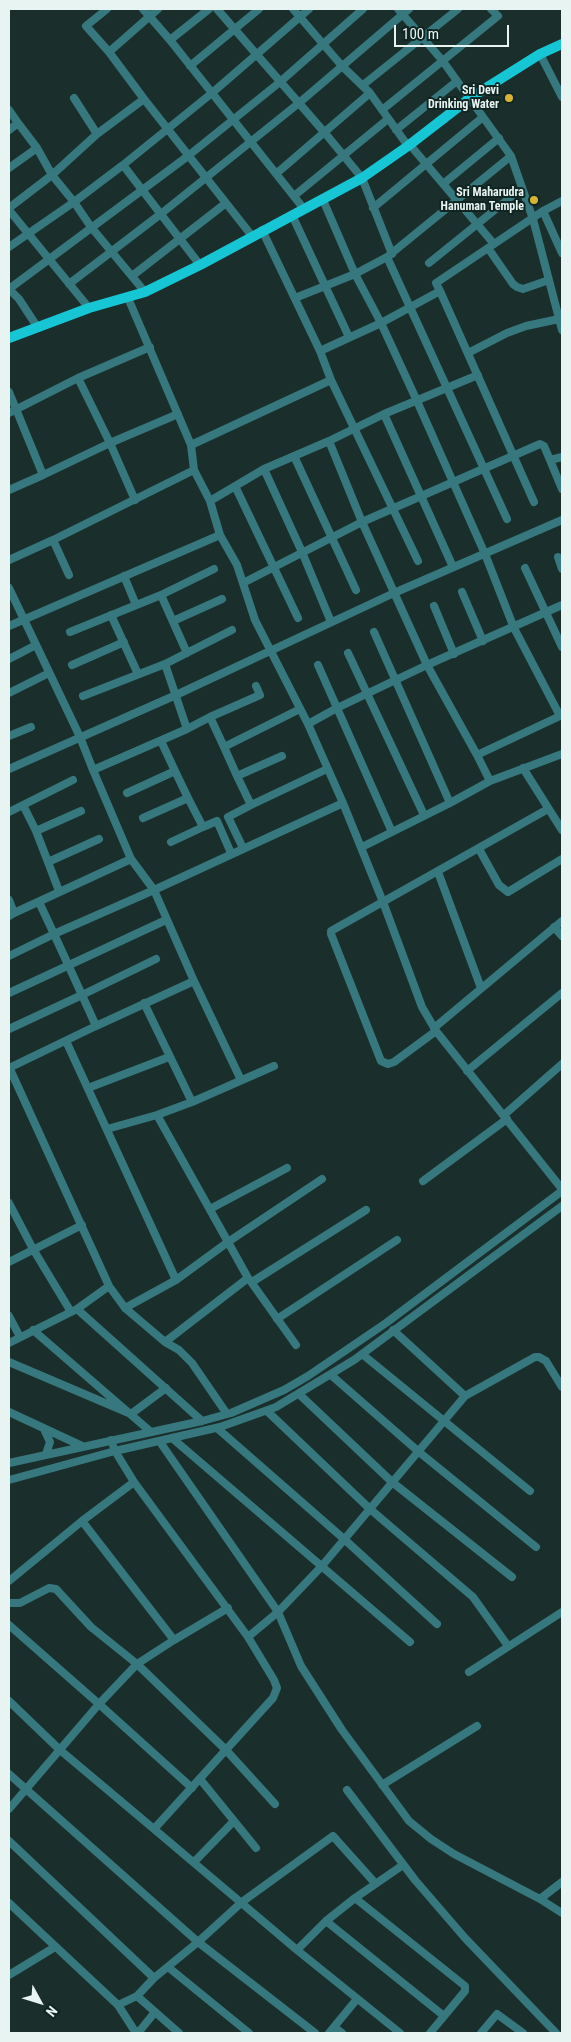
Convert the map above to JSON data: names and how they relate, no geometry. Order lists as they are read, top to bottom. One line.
{"places":["Sri Devi Drinking Water","Sri Maharudra Hanuman Temple"],"scale_bar":"100 m","north":"bottom right"}
